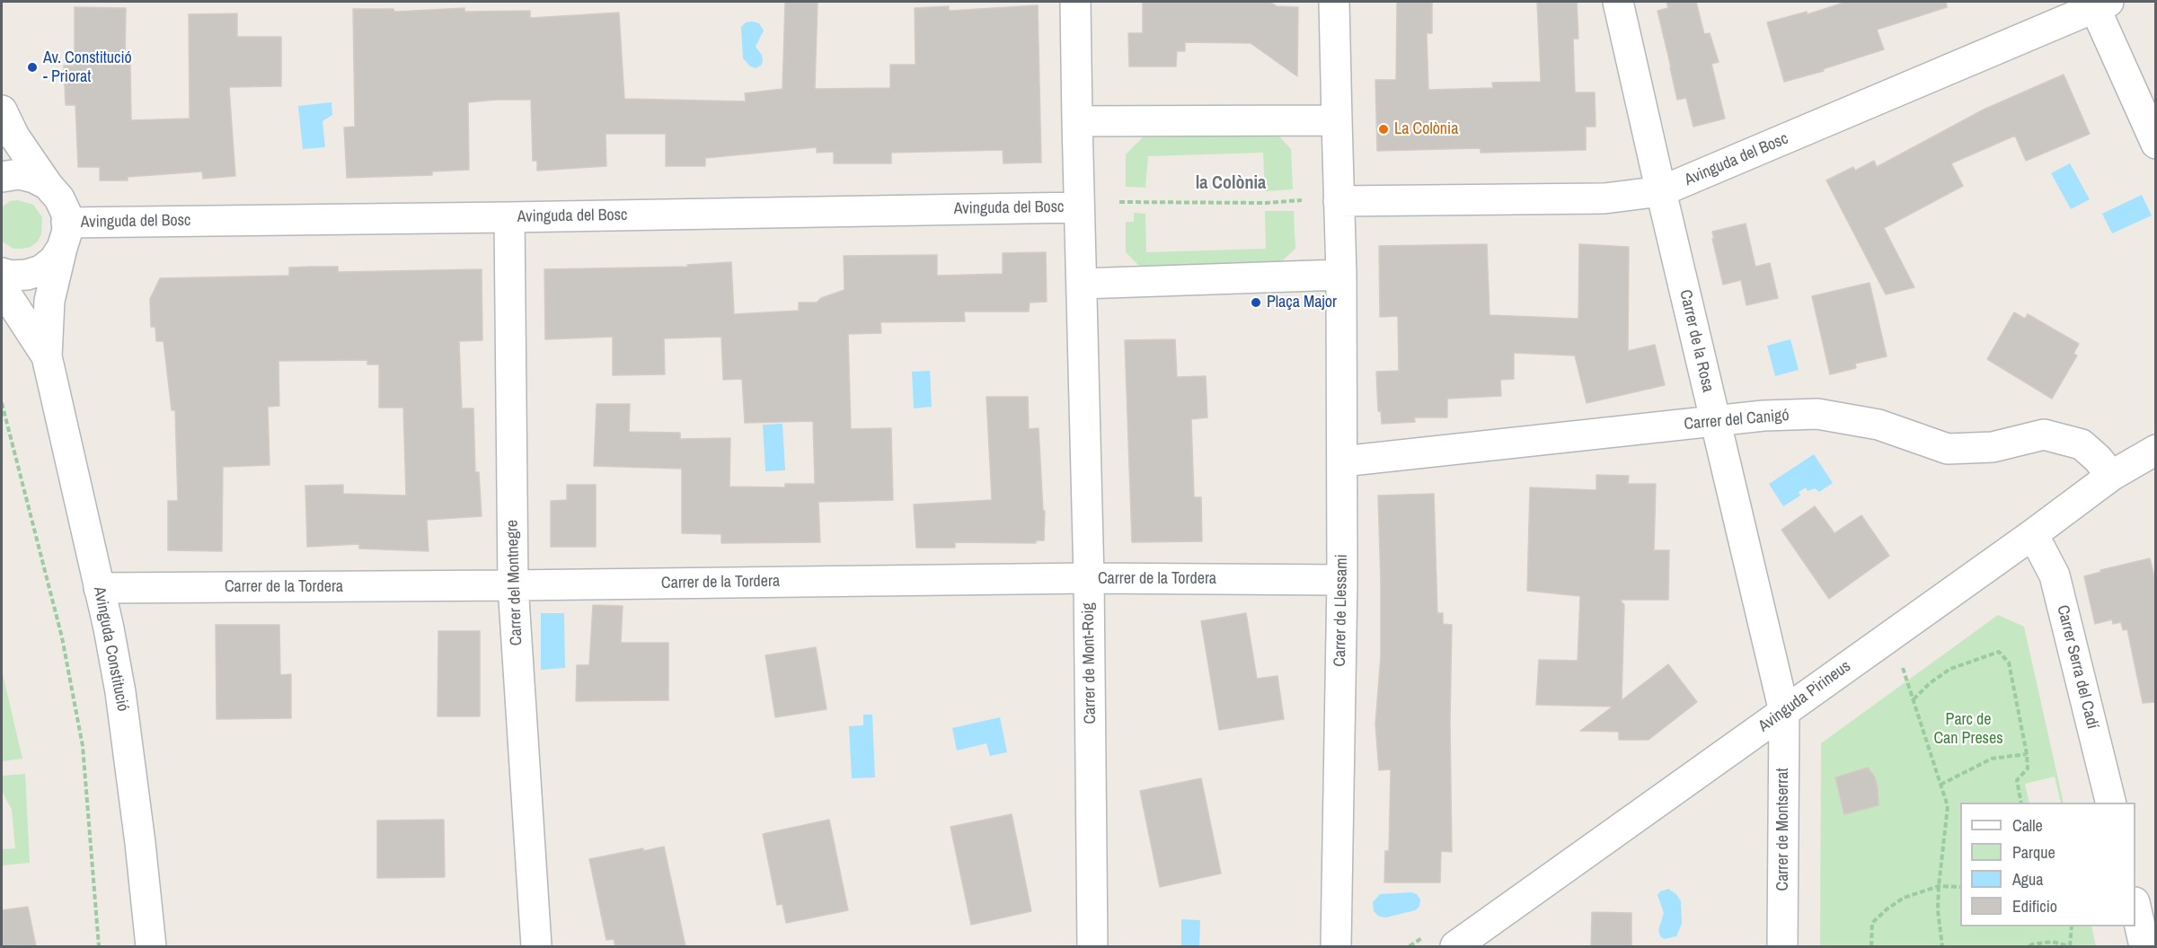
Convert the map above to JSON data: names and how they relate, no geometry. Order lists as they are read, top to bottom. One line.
{"streets":{"street":["Avinguda del Bosc","Carrer de la Rosa","Carrer del Canigó","Carrer de la Tordera","Carrer del Montnegre","Carrer de Llessami","Avinguda Constitució","Carrer de Mont-Roig","Carrer Serra del Cadí","Avinguda Pirineus","Carrer de Montserrat"]},"crossings":[["Avinguda del Bosc","Carrer de la Rosa"],["Avinguda del Bosc","Carrer del Montnegre"],["Avinguda del Bosc","Avinguda Constitució"],["Carrer de la Rosa","Carrer del Canigó"],["Carrer de la Rosa","Avinguda Pirineus"],["Carrer de la Rosa","Carrer de Montserrat"],["Carrer del Canigó","Carrer de Llessami"],["Carrer del Canigó","Avinguda Pirineus"],["Carrer de la Tordera","Carrer del Montnegre"],["Carrer de la Tordera","Carrer de Llessami"],["Carrer de la Tordera","Avinguda Constitució"],["Carrer de la Tordera","Carrer de Mont-Roig"],["Carrer Serra del Cadí","Avinguda Pirineus"],["Avinguda Pirineus","Carrer de Montserrat"]],"districts":["la Colònia"],"parks":["Parc de Can Preses"],"places":["Av. Constitució - Priorat","La Colònia","Plaça Major"],"legend":["Calle","Parque","Agua","Edificio"]}
